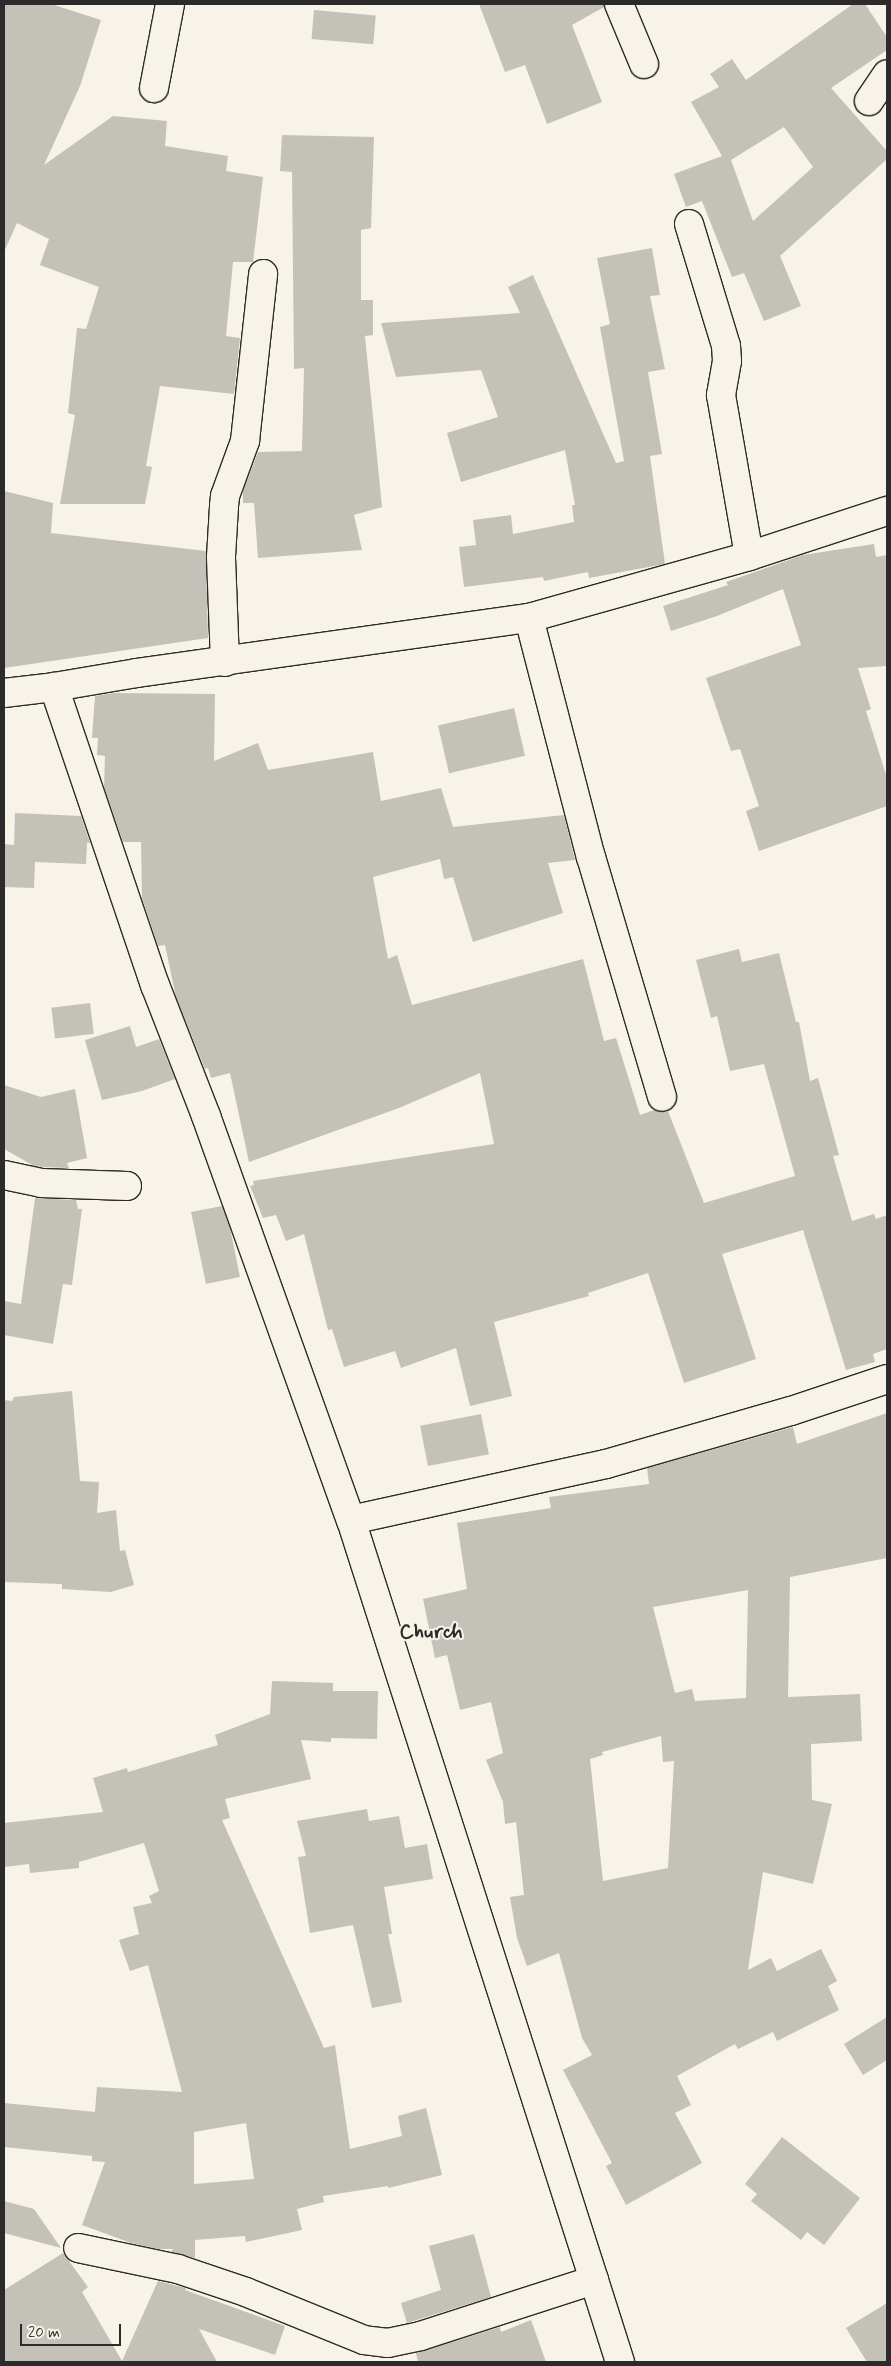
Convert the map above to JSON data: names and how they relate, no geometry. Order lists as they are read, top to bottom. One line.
{"districts":["Church"],"scale_bar":"20 m"}
